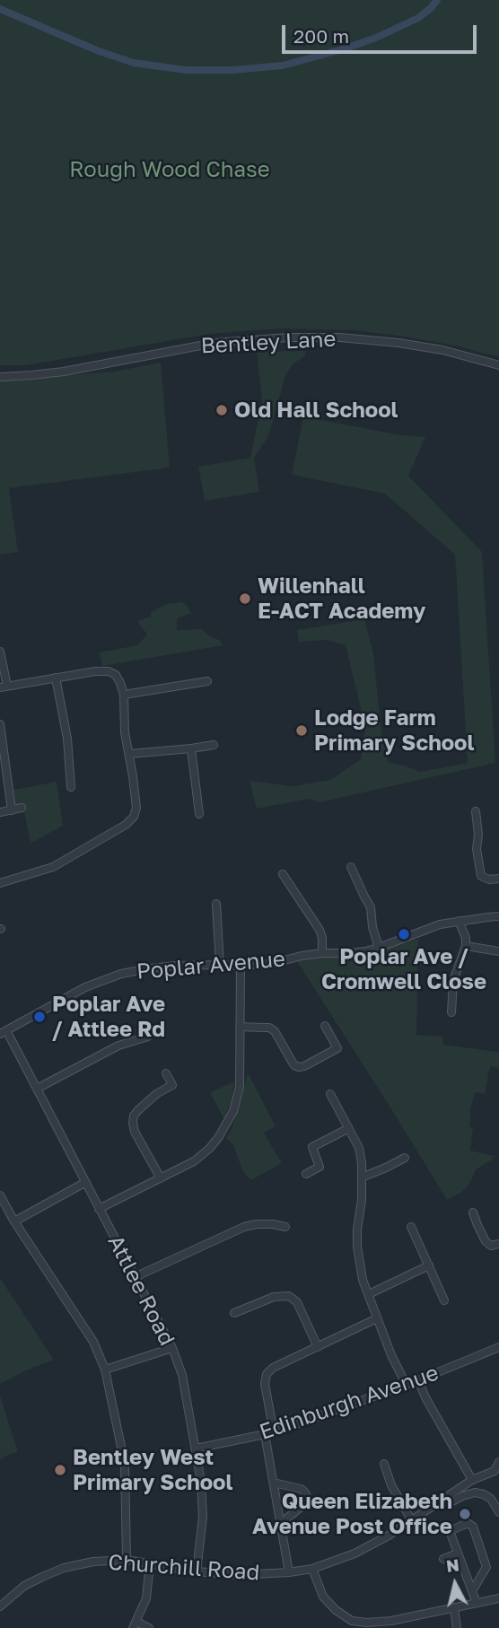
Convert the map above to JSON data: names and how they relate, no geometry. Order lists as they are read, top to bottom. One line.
{"streets":{"street":["Bentley Lane","Poplar Avenue","Attlee Road","Edinburgh Avenue","Churchill Road"]},"crossings":[["Poplar Avenue","Attlee Road"],["Attlee Road","Edinburgh Avenue"],["Attlee Road","Churchill Road"]],"parks":["Rough Wood Chase"],"places":["Old Hall School","Willenhall E-ACT Academy","Lodge Farm Primary School","Poplar Ave / Cromwell Close","Poplar Ave / Attlee Rd","Bentley West Primary School","Queen Elizabeth Avenue Post Office"],"scale_bar":"200 m","north":"top"}
